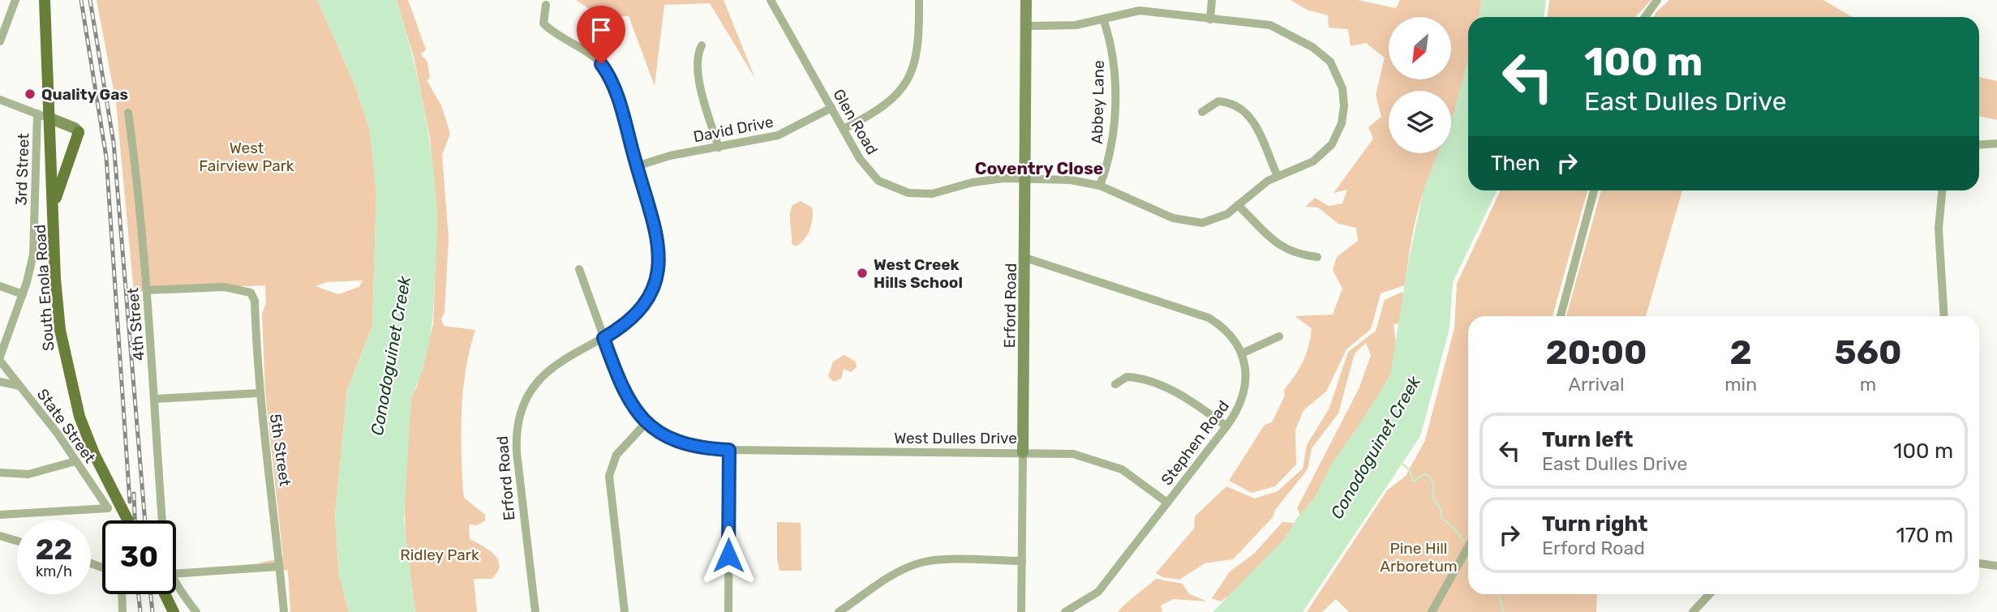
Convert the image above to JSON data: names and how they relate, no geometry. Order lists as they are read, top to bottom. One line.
{"streets":{"main road":["South Enola Road"],"street":["Abbey Lane","Glen Road","David Drive","3rd Street","Erford Road","4th Street","State Street","West Dulles Drive","Stephen Road","5th Street"]},"crossings":[["Abbey Lane","Glen Road"],["Glen Road","David Drive"],["Glen Road","Erford Road"],["David Drive","Erford Road"],["Erford Road","West Dulles Drive"],["Erford Road","Stephen Road"],["4th Street","5th Street"],["West Dulles Drive","Stephen Road"]],"districts":["Coventry Close"],"water":["Conodoguinet Creek"],"parks":["West Fairview Park","Pine Hill Arboretum","Ridley Park"],"places":["Quality Gas","West Creek Hills School"],"north":"bottom left","page":{"turn":["100 m","East Dulles Drive"],"then":"Then","eta":["20:00","Arrival","2","min","560","m"],"list":[{"name":"Turn left","note":"East Dulles Drive","value":"100 m"},{"name":"Turn right","note":"Erford Road","value":"170 m"}],"speed":"22 km/h","limit":"30"}}
